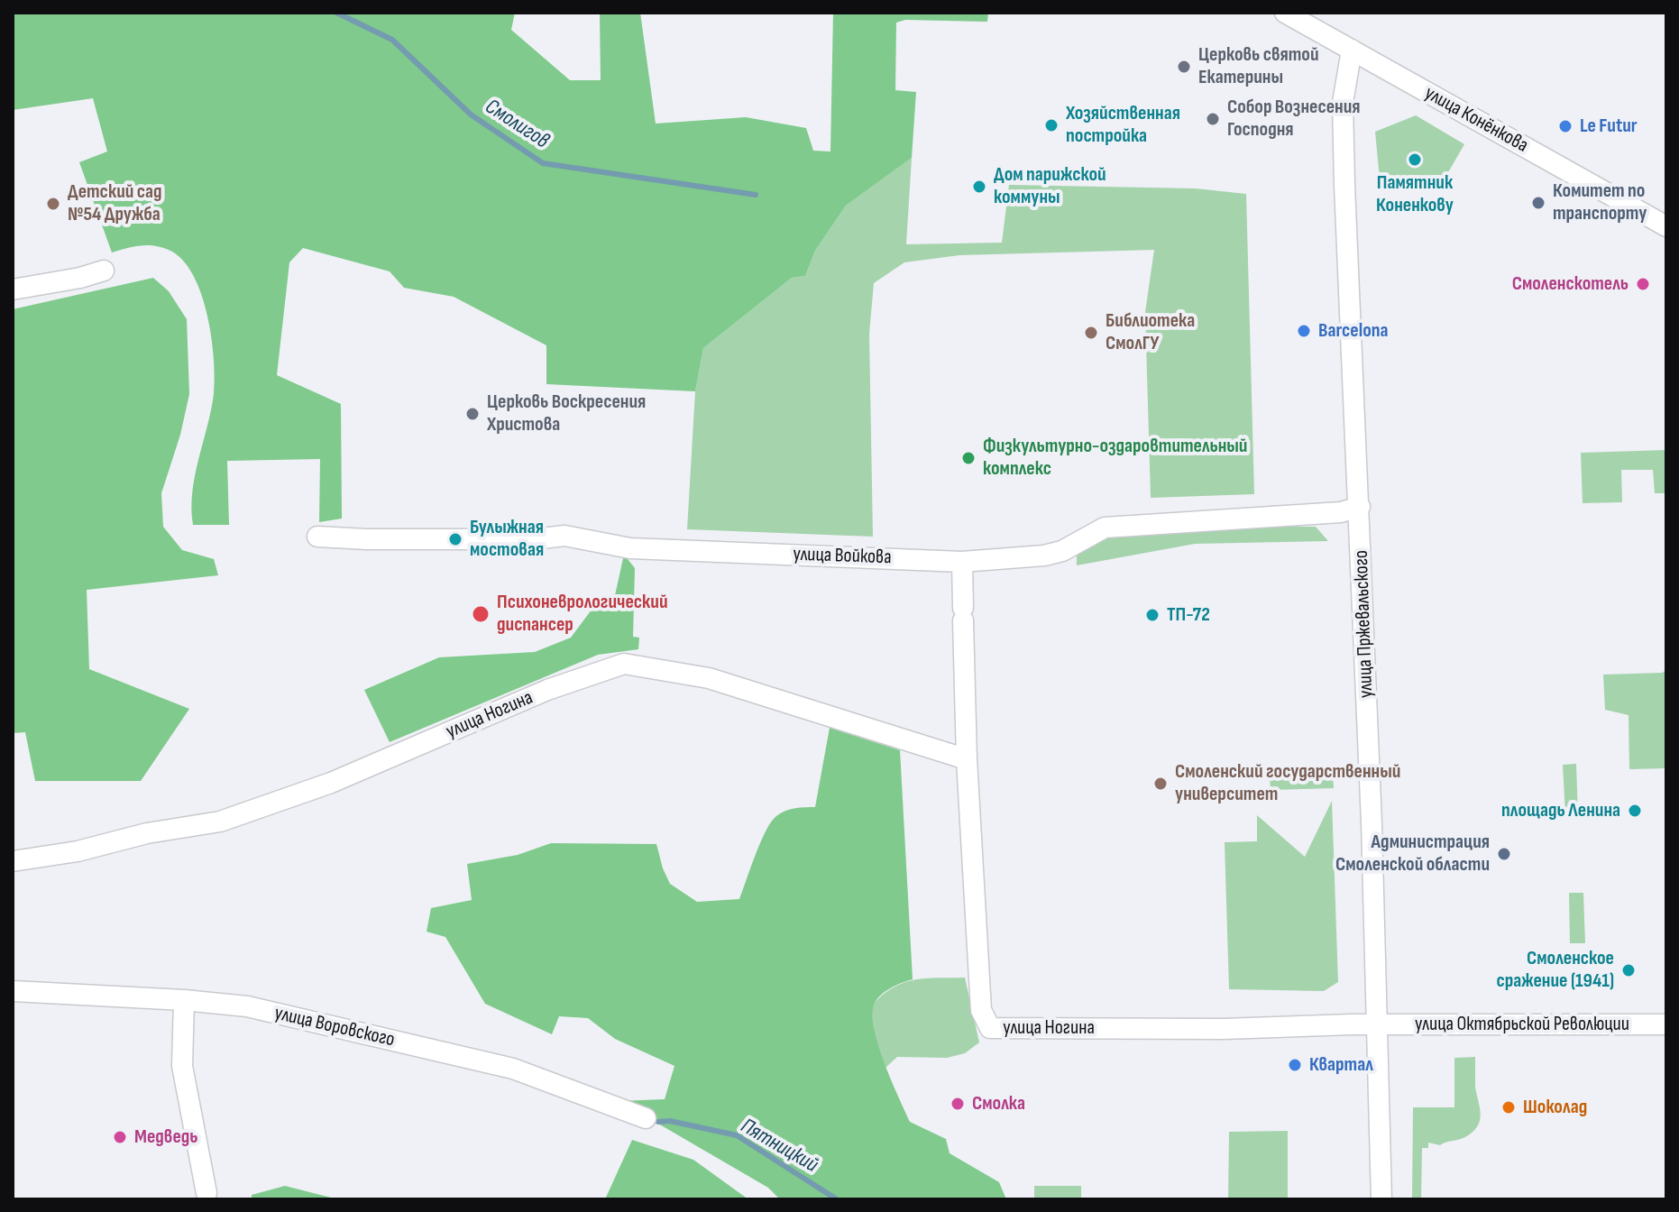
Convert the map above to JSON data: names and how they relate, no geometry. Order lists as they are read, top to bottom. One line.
{"streets":{"street":["улица Конёнкова","улица Войкова","улица Пржевальского","улица Ногина","улица Октябрьской Революции","улица Воровского"]},"crossings":[["улица Конёнкова","улица Пржевальского"],["улица Войкова","улица Пржевальского"],["улица Войкова","улица Ногина"],["улица Пржевальского","улица Ногина"],["улица Пржевальского","улица Октябрьской Революции"],["улица Ногина","улица Октябрьской Революции"]],"water":["Смолигов","Пятницкий"],"places":["Церковь святой Екатерины","Собор Вознесения Господня","Хозяйственная постройка","Le Futur","Памятник Коненкову","Дом парижской коммуны","Комитет по транспорту","Детский сад №54 Дружба","Смоленскотель","Barcelona","Библиотека СмолГУ","Церковь Воскресения Христова","Физкультурно-оздаровтительный комплекс","Булыжная мостовая","Психоневрологический диспансер","ТП-72","Смоленский государственный университет","площадь Ленина","Администрация Смоленской области","Смоленское сражение (1941)","Квартал","Смолка","Шоколад","Медведь"]}
